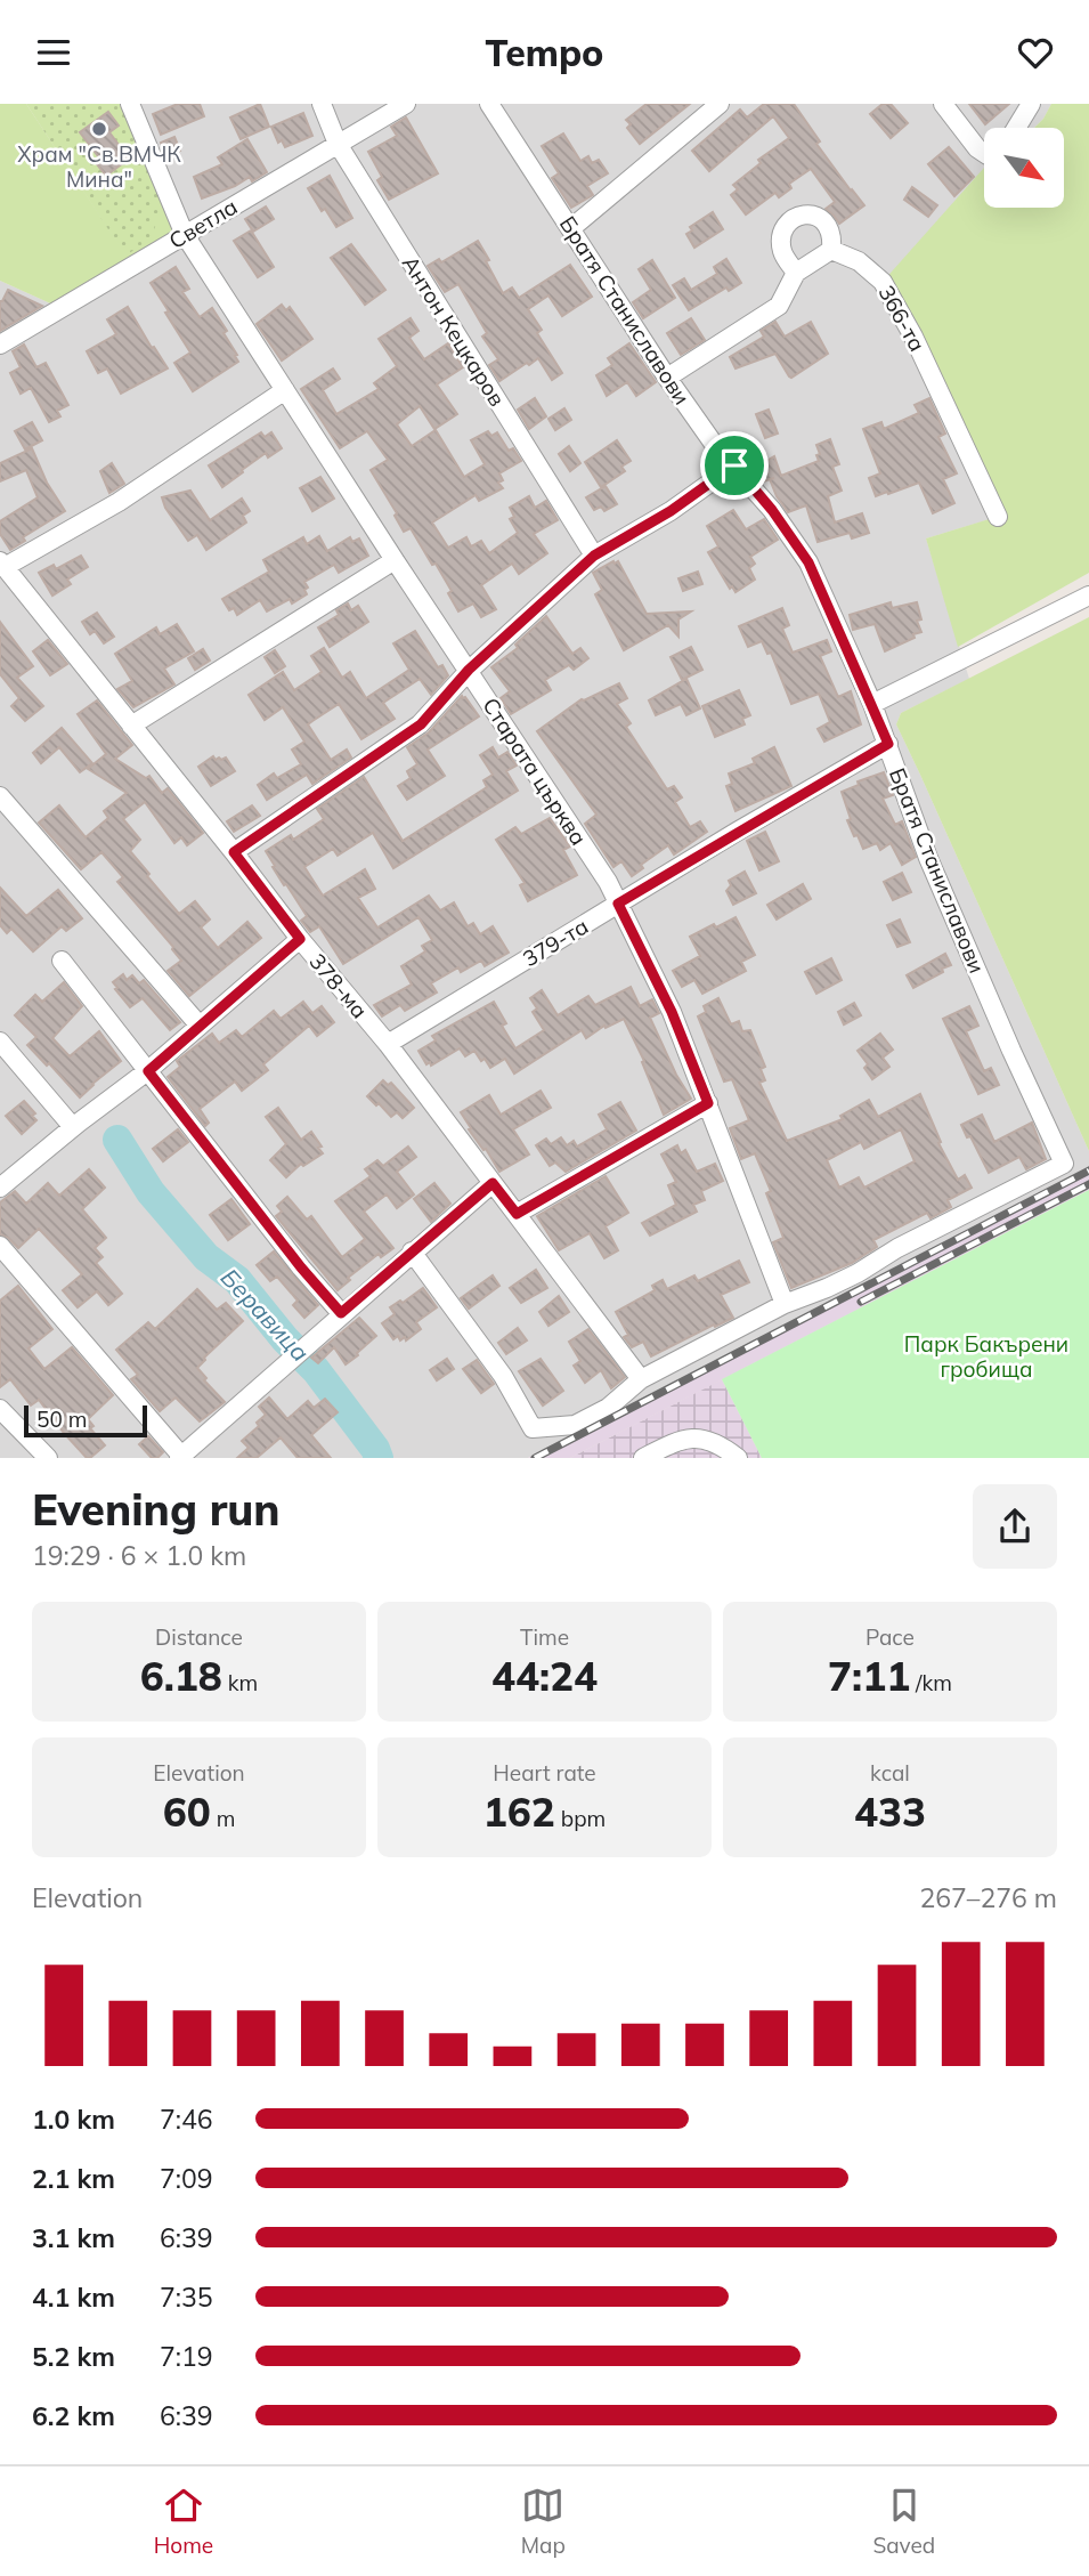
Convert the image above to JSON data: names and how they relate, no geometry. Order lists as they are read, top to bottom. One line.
{"streets":{"street":["Светла","Братя Станиславови","366-та","Антон Кецкаров","Старата църква","379-та","378-ма"]},"crossings":[["Светла","Антон Кецкаров"],["Светла","Старата църква"],["Братя Станиславови","Старата църква"],["Братя Станиславови","379-та"],["Старата църква","379-та"],["379-та","378-ма"]],"water":["Беравица"],"parks":["Парк Бакърени гробища"],"places":["Храм \"Св.ВМЧК Мина\""],"scale_bar":"50 m","north":"bottom right","page":{"header":"Tempo","scale":"50 m","heading":["Evening run","19:29 · 6 × 1.0 km"],"stats":[["Distance","6.18 km"],["Time","44:24"],["Pace","7:11 /km"],["Elevation","60 m"],["Heart rate","162 bpm"],["kcal","433"]],"chart":["Elevation","267–276 m"],"list":[{"name":"1.0 km","note":"7:46"},{"name":"2.1 km","note":"7:09"},{"name":"3.1 km","note":"6:39"},{"name":"4.1 km","note":"7:35"},{"name":"5.2 km","note":"7:19"},{"name":"6.2 km","note":"6:39"}],"tabs":["Home","Map","Saved"]}}
